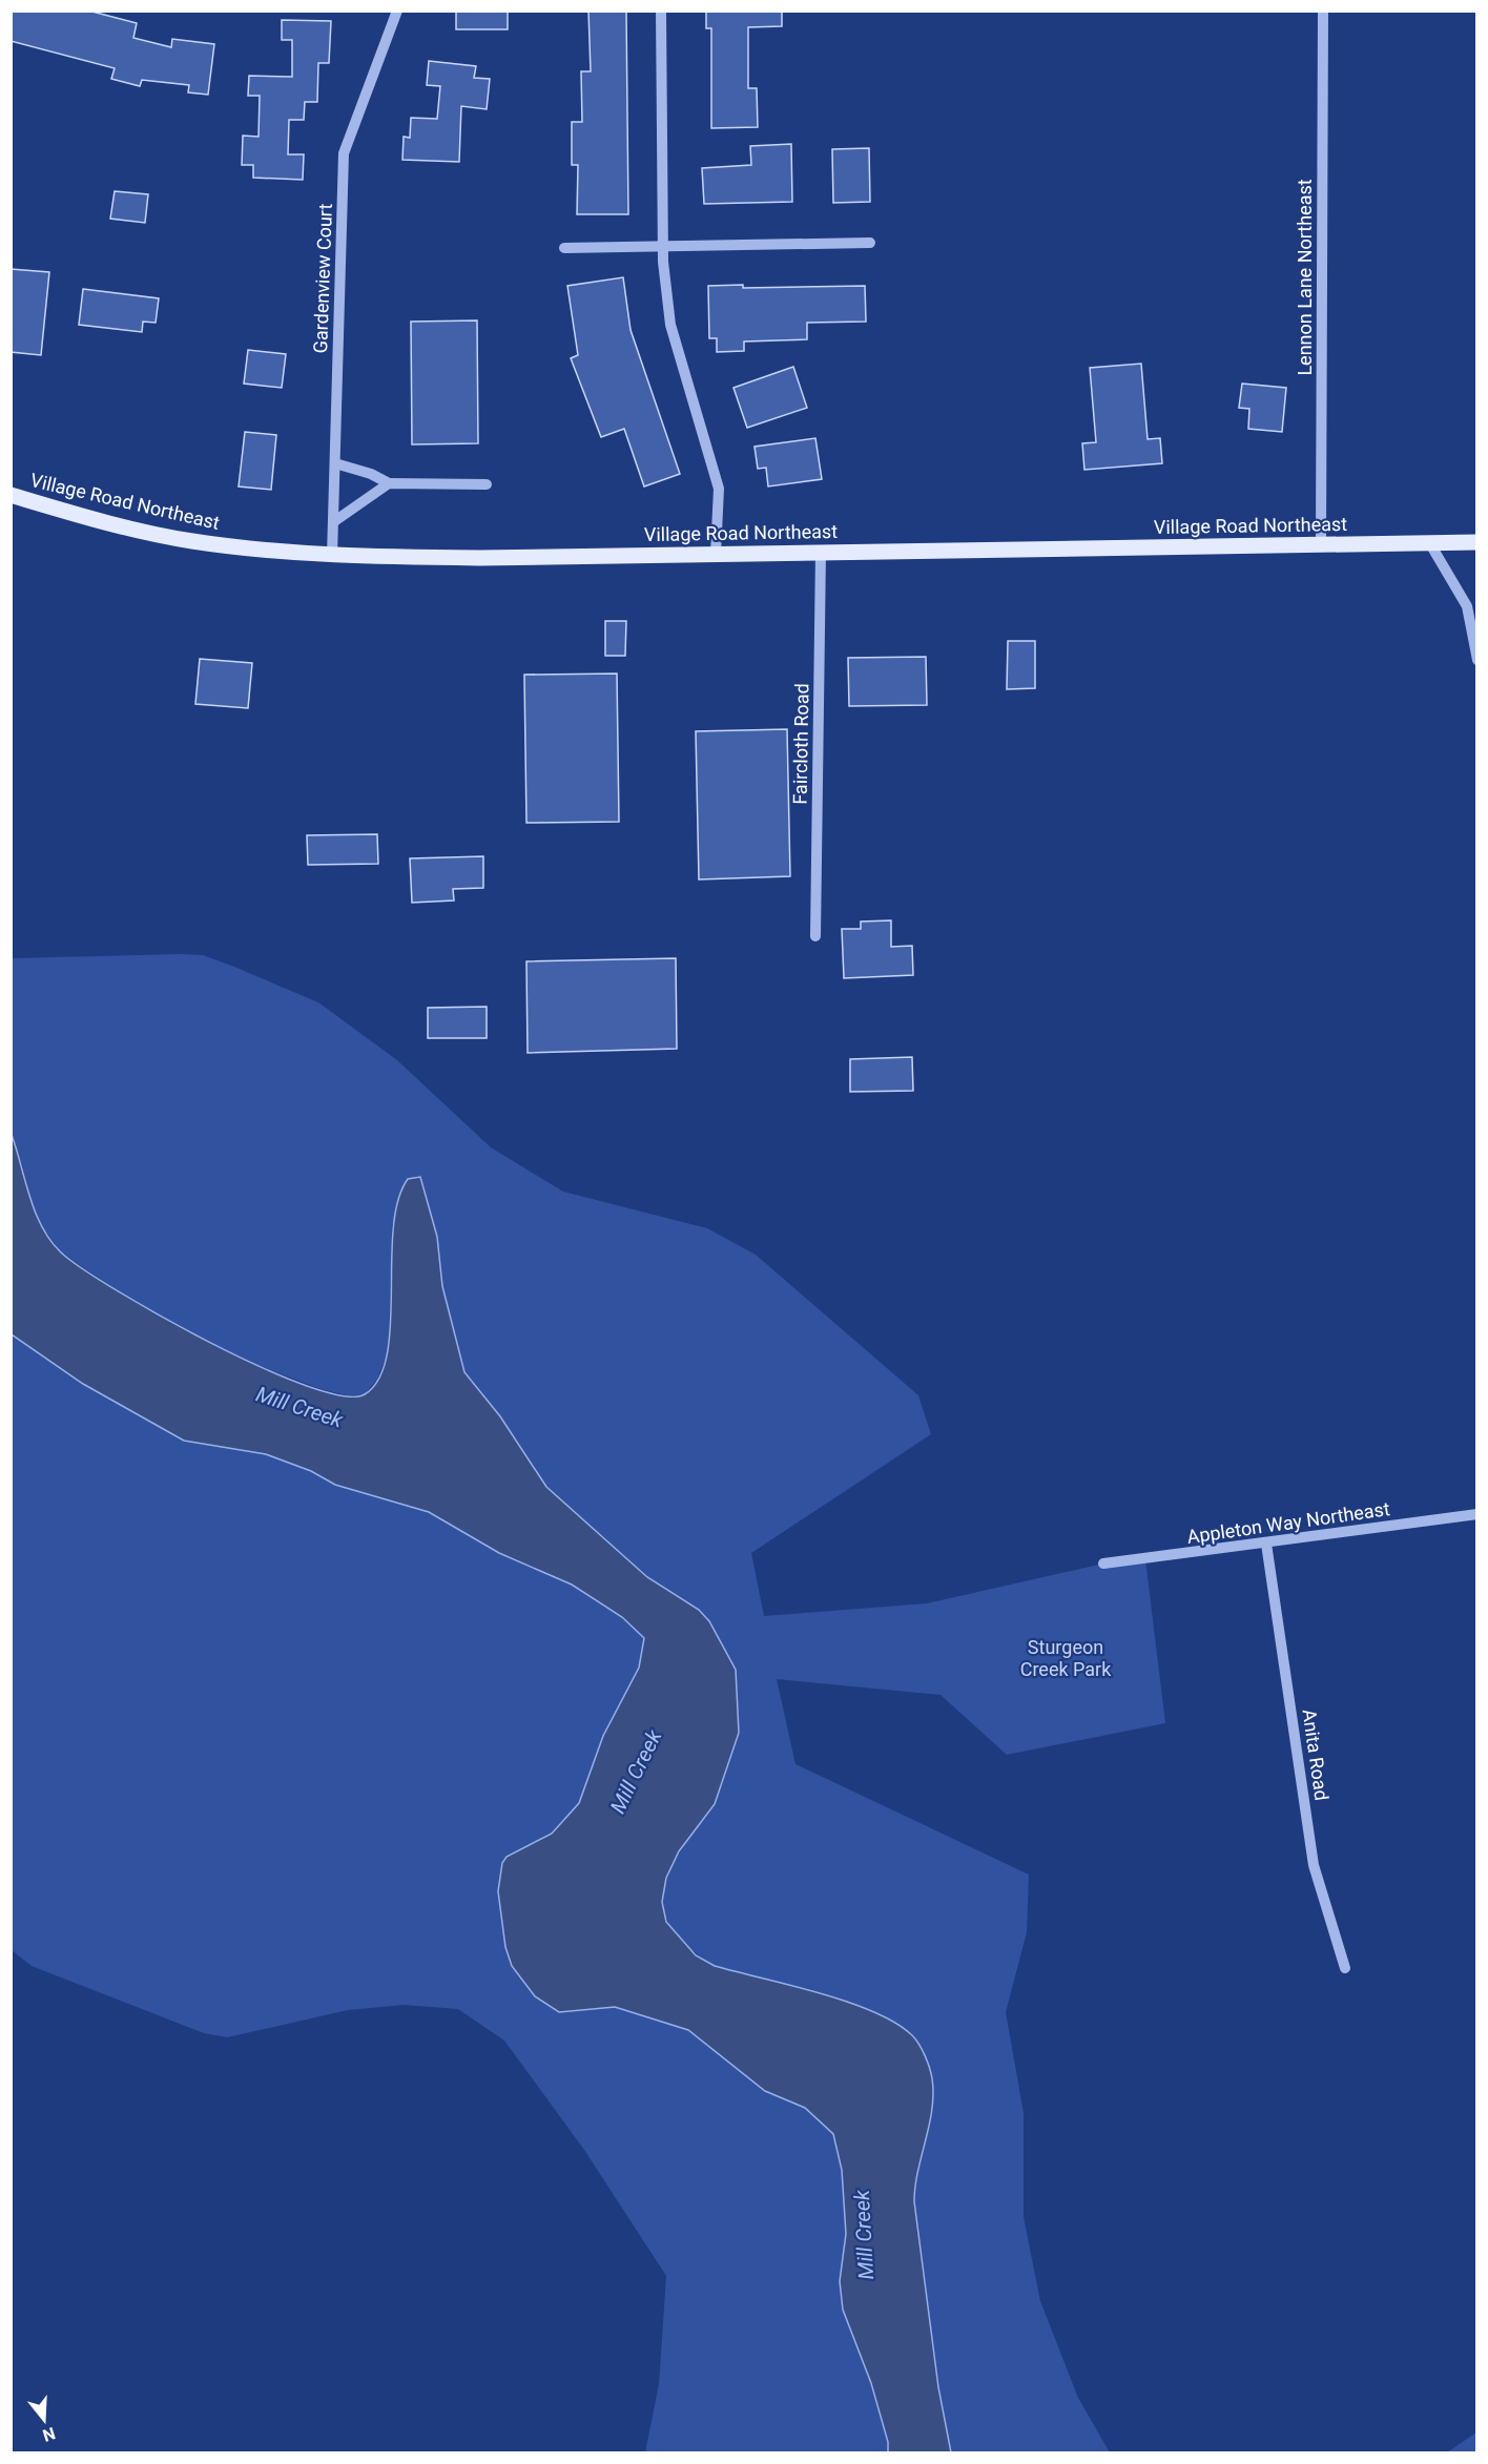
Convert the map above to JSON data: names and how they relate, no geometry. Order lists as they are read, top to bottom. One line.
{"streets":{"main road":["Village Road Northeast"],"street":["Lennon Lane Northeast","Gardenview Court","Faircloth Road","Appleton Way Northeast","Anita Road"]},"crossings":[["Lennon Lane Northeast","Village Road Northeast"],["Gardenview Court","Village Road Northeast"],["Village Road Northeast","Faircloth Road"],["Appleton Way Northeast","Anita Road"]],"water":["Mill Creek"],"parks":["Sturgeon Creek Park"],"north":"bottom"}
